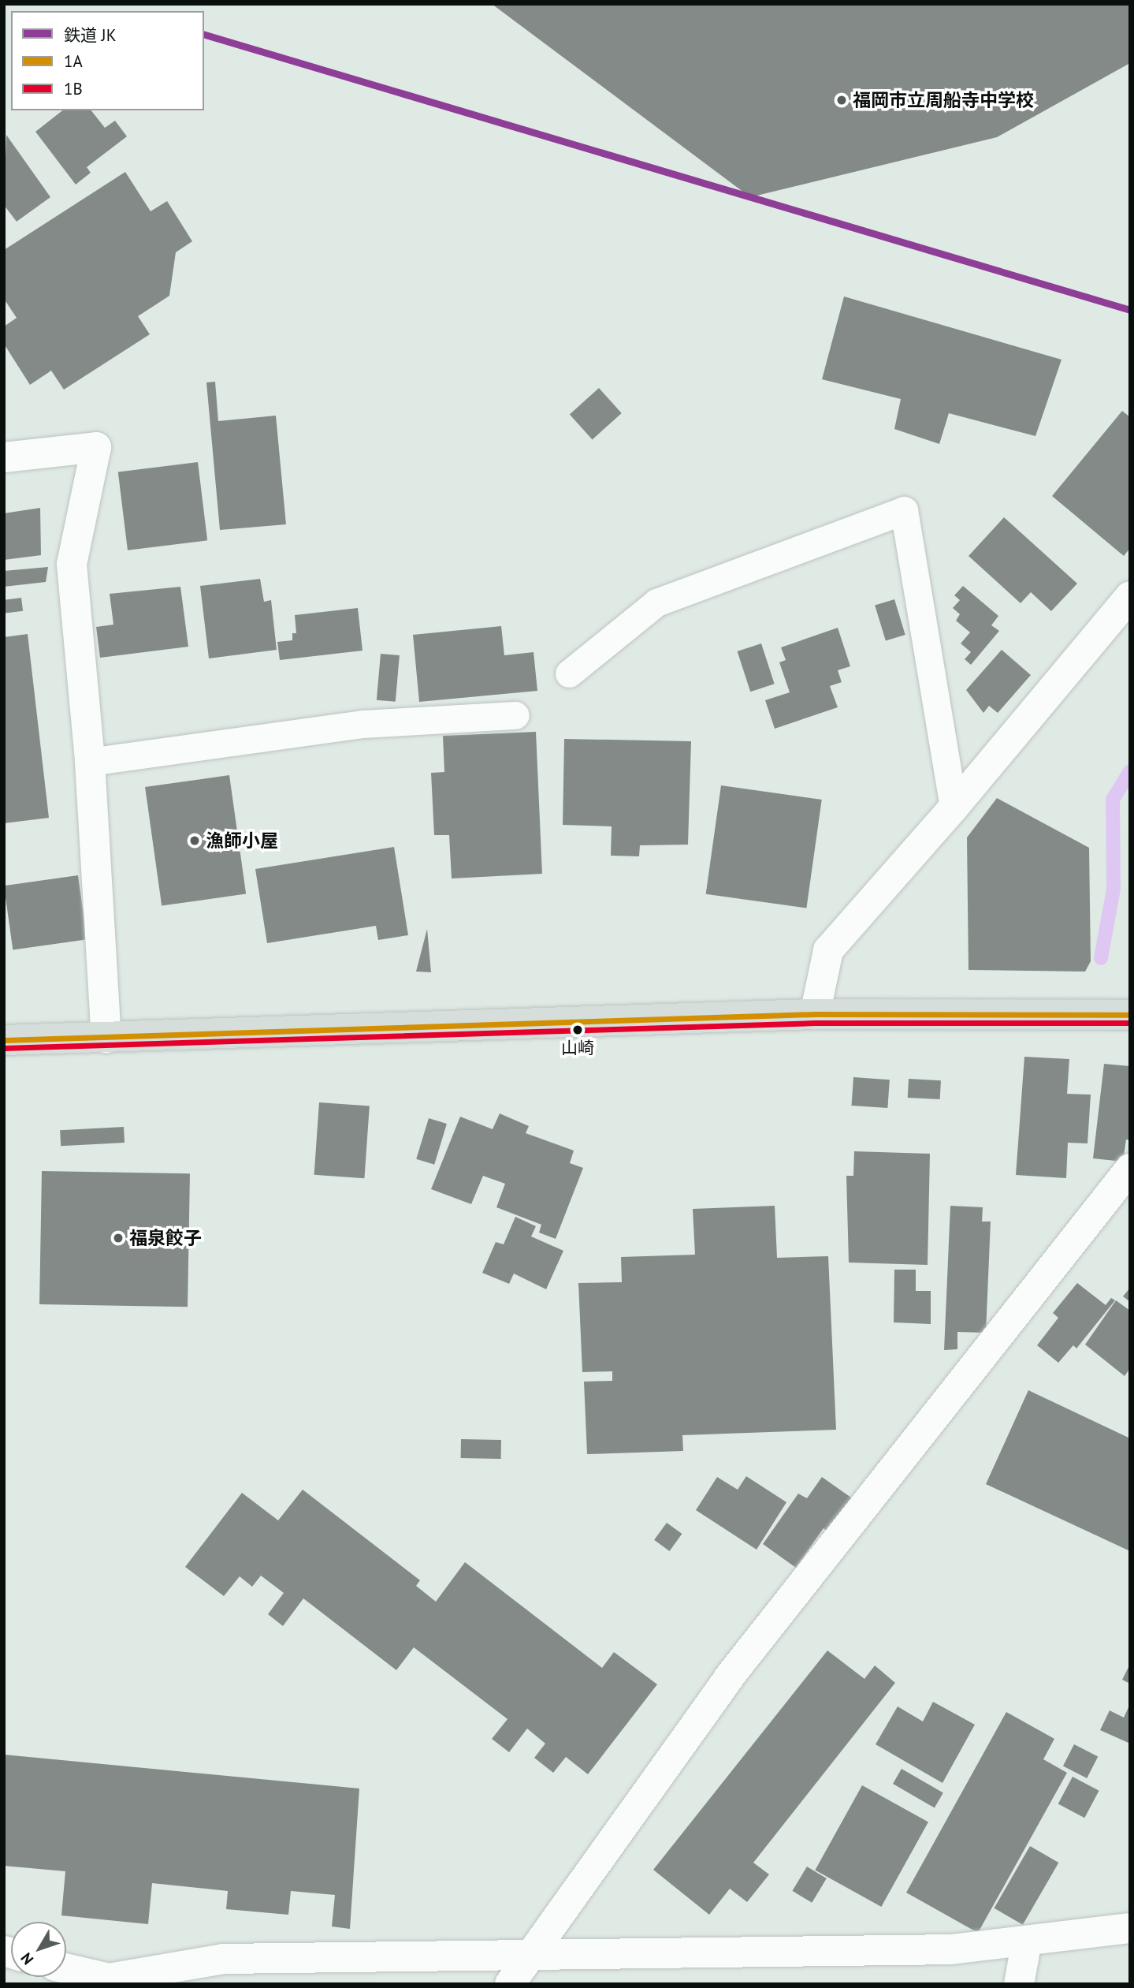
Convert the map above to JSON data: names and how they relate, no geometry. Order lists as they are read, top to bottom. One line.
{"places":["福岡市立周船寺中学校","漁師小屋","山崎","福泉餃子"],"lines":["rail line JK","transit line 1A","transit line 1B"],"legend":["鉄道 JK","1A","1B"],"north":"bottom left"}
